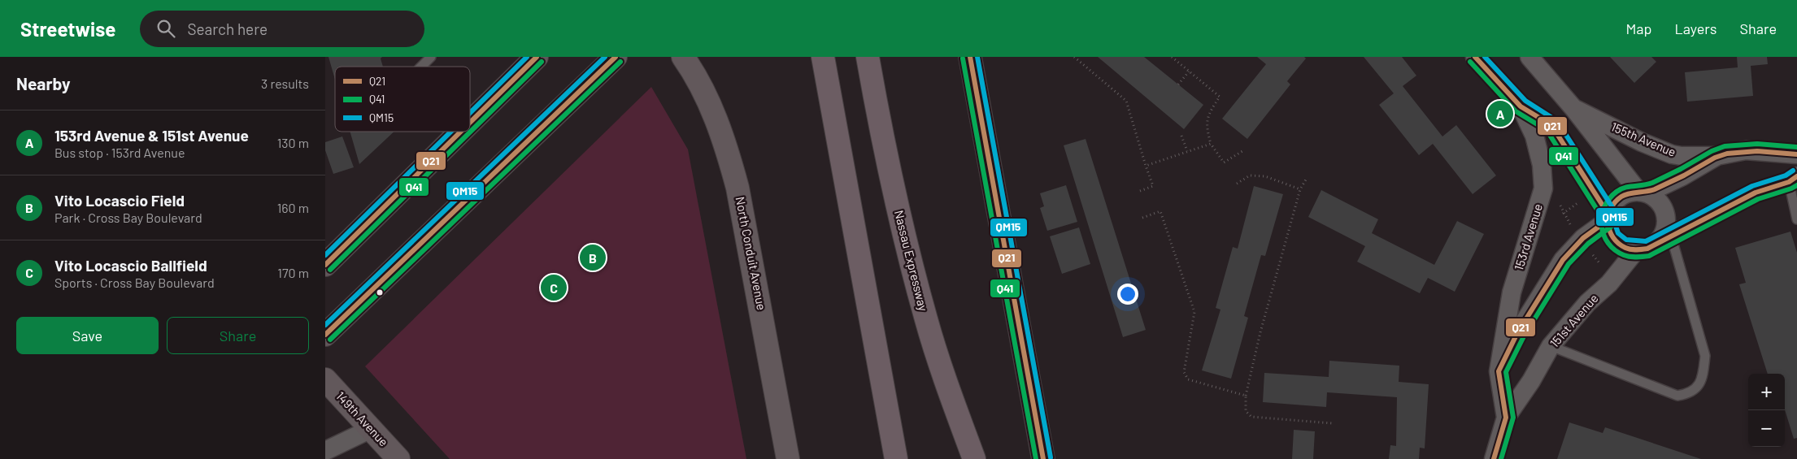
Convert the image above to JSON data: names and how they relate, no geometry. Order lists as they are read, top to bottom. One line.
{"streets":{"highway":["Nassau Expressway"],"street":["155th Avenue","153rd Avenue","North Conduit Avenue","151st Avenue","149th Avenue"]},"crossings":[["155th Avenue","153rd Avenue"],["155th Avenue","151st Avenue"],["153rd Avenue","151st Avenue"]],"lines":["transit line Q21","transit line QM15","transit line Q41"],"legend":["Q21","Q41","QM15"],"page":{"header":"Streetwise","search":"Search here","nav":["Map","Layers","Share"],"heading":["Nearby","3 results"],"pins":["A","B","C"],"list":[{"mark":"A","name":"153rd Avenue & 151st Avenue","note":"Bus stop · 153rd Avenue","value":"130 m"},{"mark":"B","name":"Vito Locascio Field","note":"Park · Cross Bay Boulevard","value":"160 m"},{"mark":"C","name":"Vito Locascio Ballfield","note":"Sports · Cross Bay Boulevard","value":"170 m"}],"buttons":["Save","Share"],"map_buttons":["+","−"]}}
